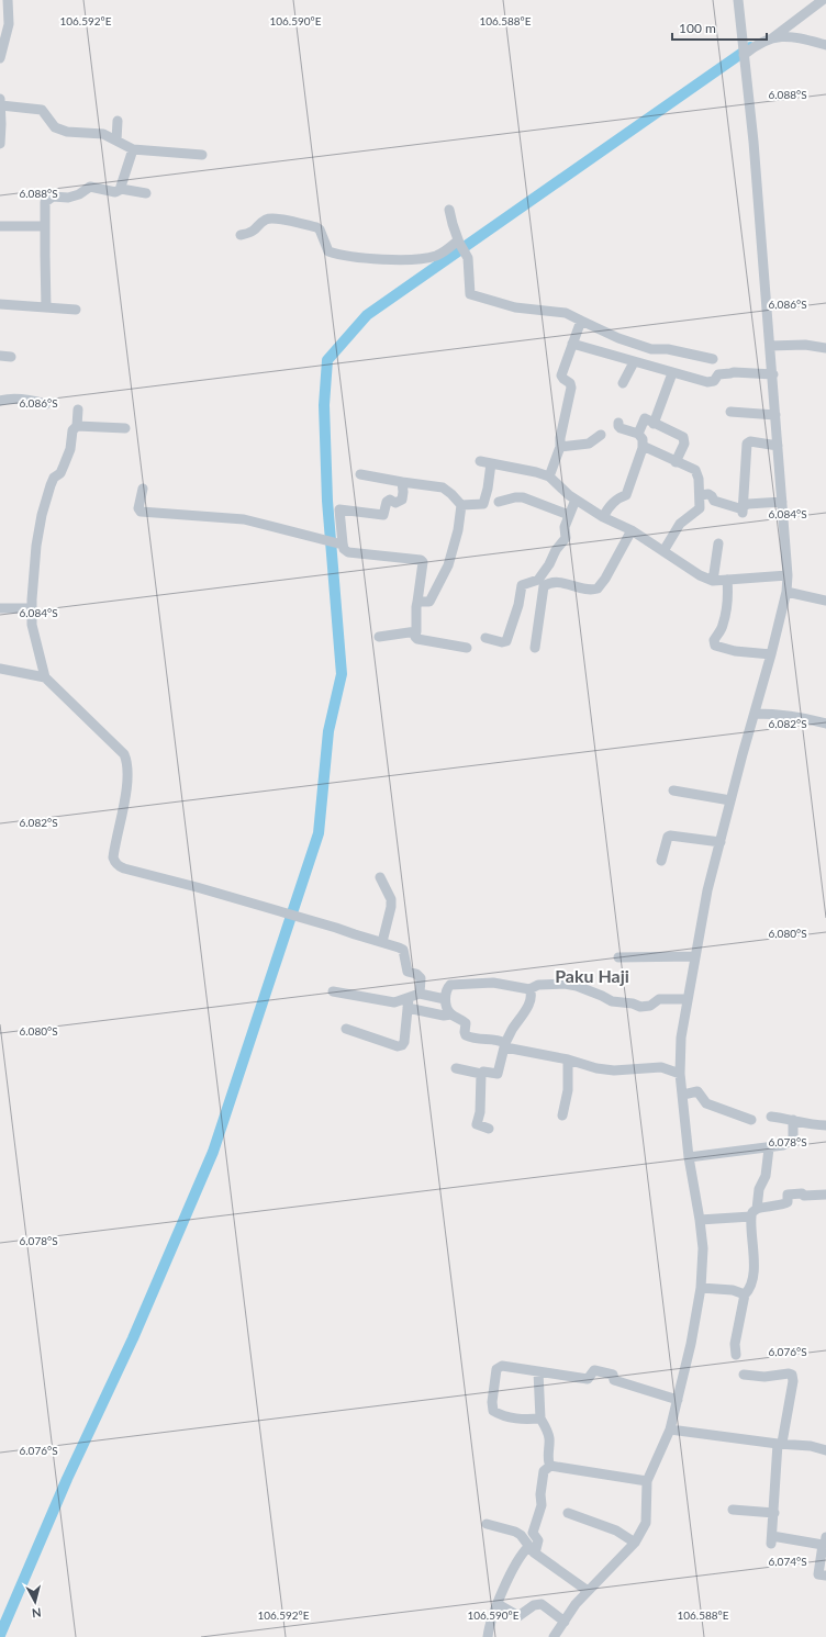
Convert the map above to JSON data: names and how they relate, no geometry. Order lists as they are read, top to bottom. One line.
{"districts":["Paku Haji"],"scale_bar":"100 m","north":"bottom","coordinates":["106.592°E","106.590°E","106.588°E","6.088°S","6.086°S","6.084°S","6.082°S","6.080°S","6.078°S","6.076°S","6.074°S"]}
